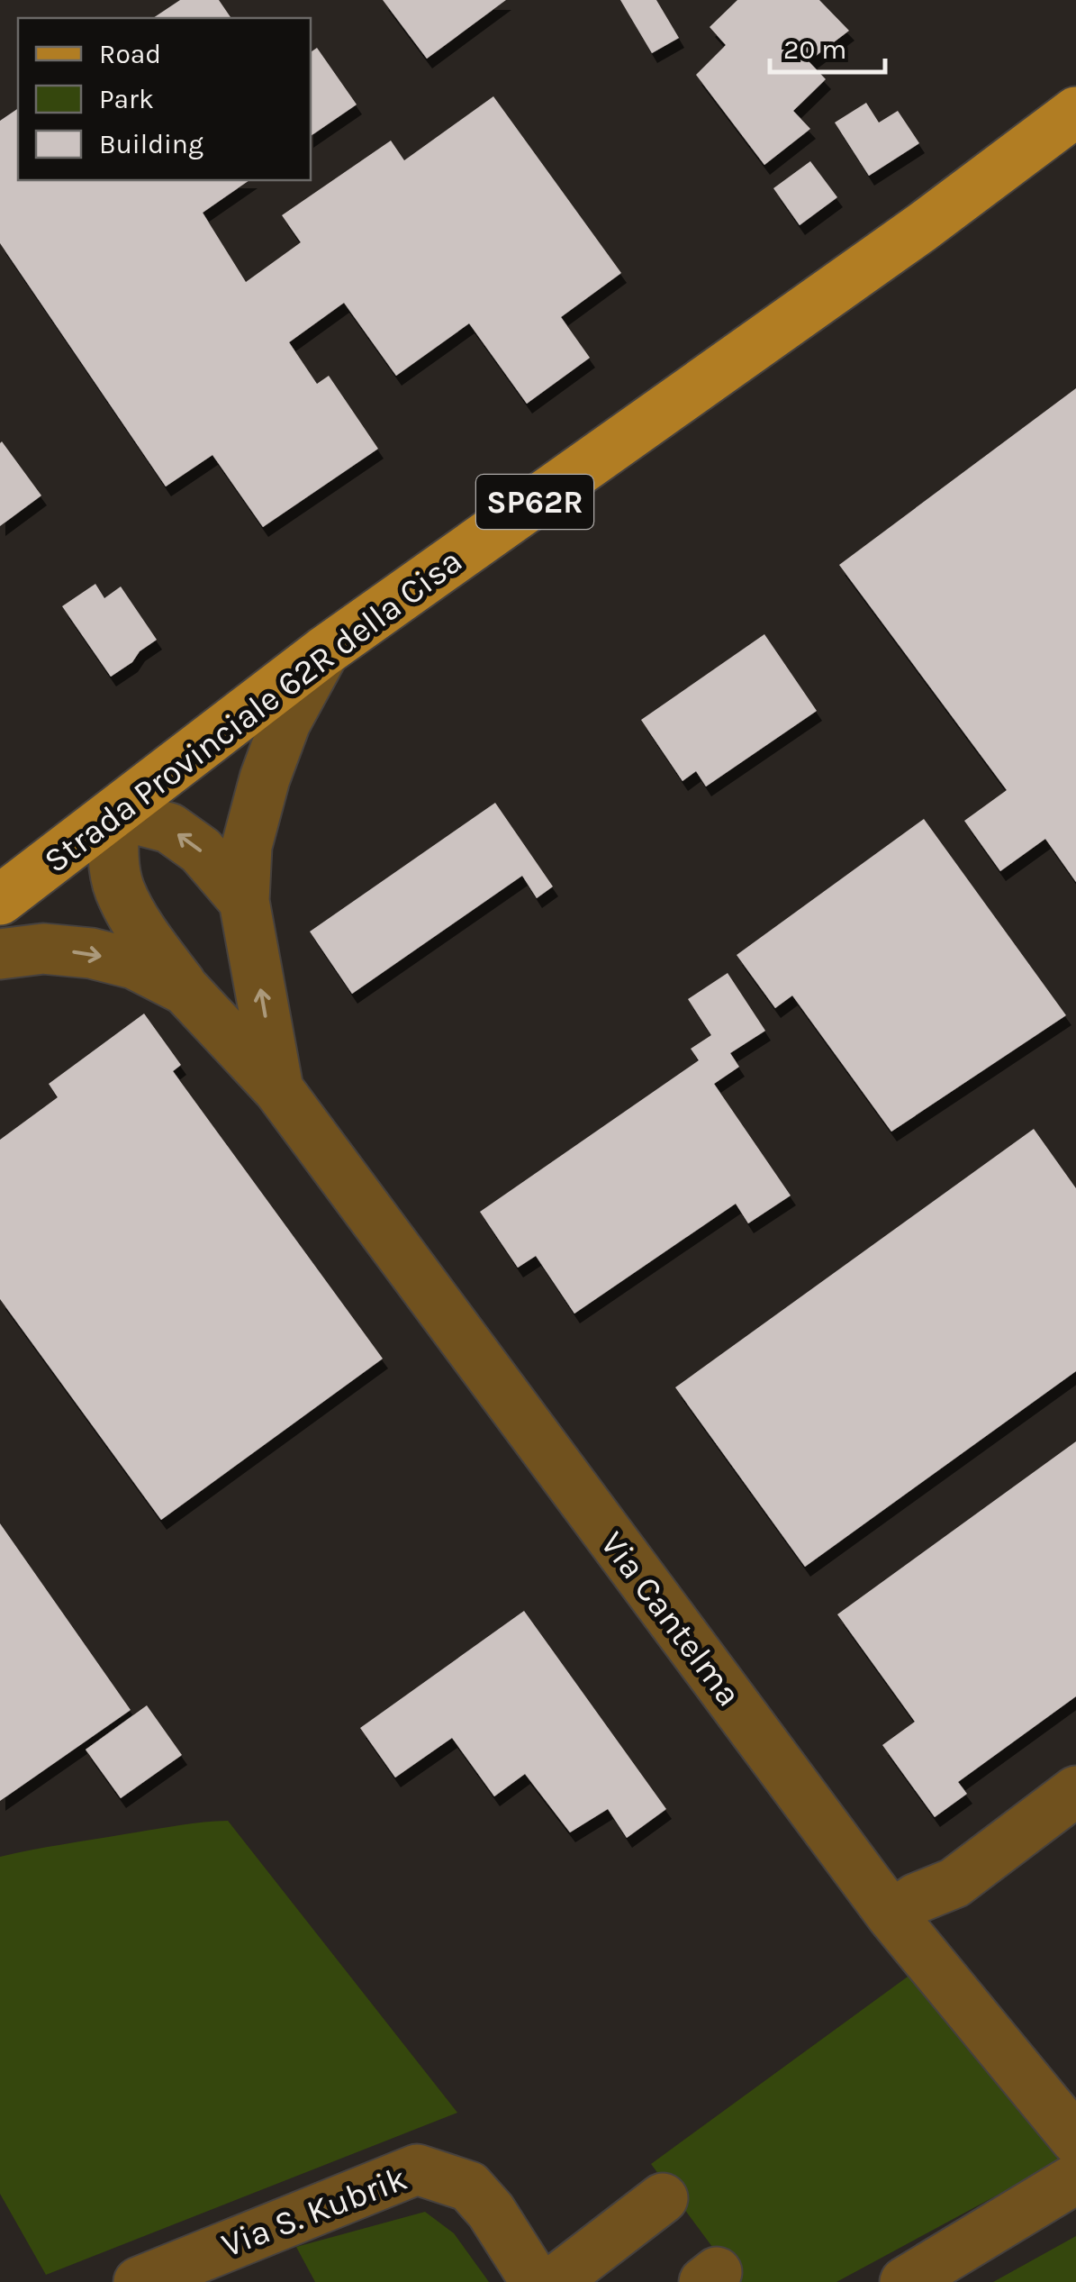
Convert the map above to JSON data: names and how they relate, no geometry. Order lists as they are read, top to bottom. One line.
{"streets":{"main road":["SP62R","Strada Provinciale 62R della Cisa"],"street":["Via Cantelma","Via S. Kubrik"]},"legend":["Road","Park","Building"],"scale_bar":"20 m"}
